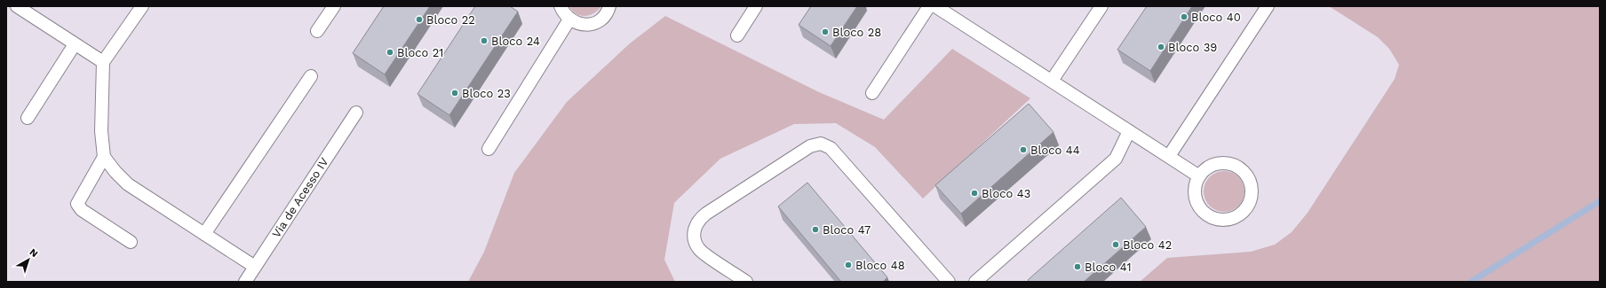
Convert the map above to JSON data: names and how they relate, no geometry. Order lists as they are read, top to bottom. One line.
{"streets":{"lane":["Via de Acesso IV"]},"places":["Bloco 40","Bloco 22","Bloco 28","Bloco 24","Bloco 39","Bloco 21","Bloco 23","Bloco 44","Bloco 43","Bloco 47","Bloco 42","Bloco 48","Bloco 41"],"north":"top right"}
